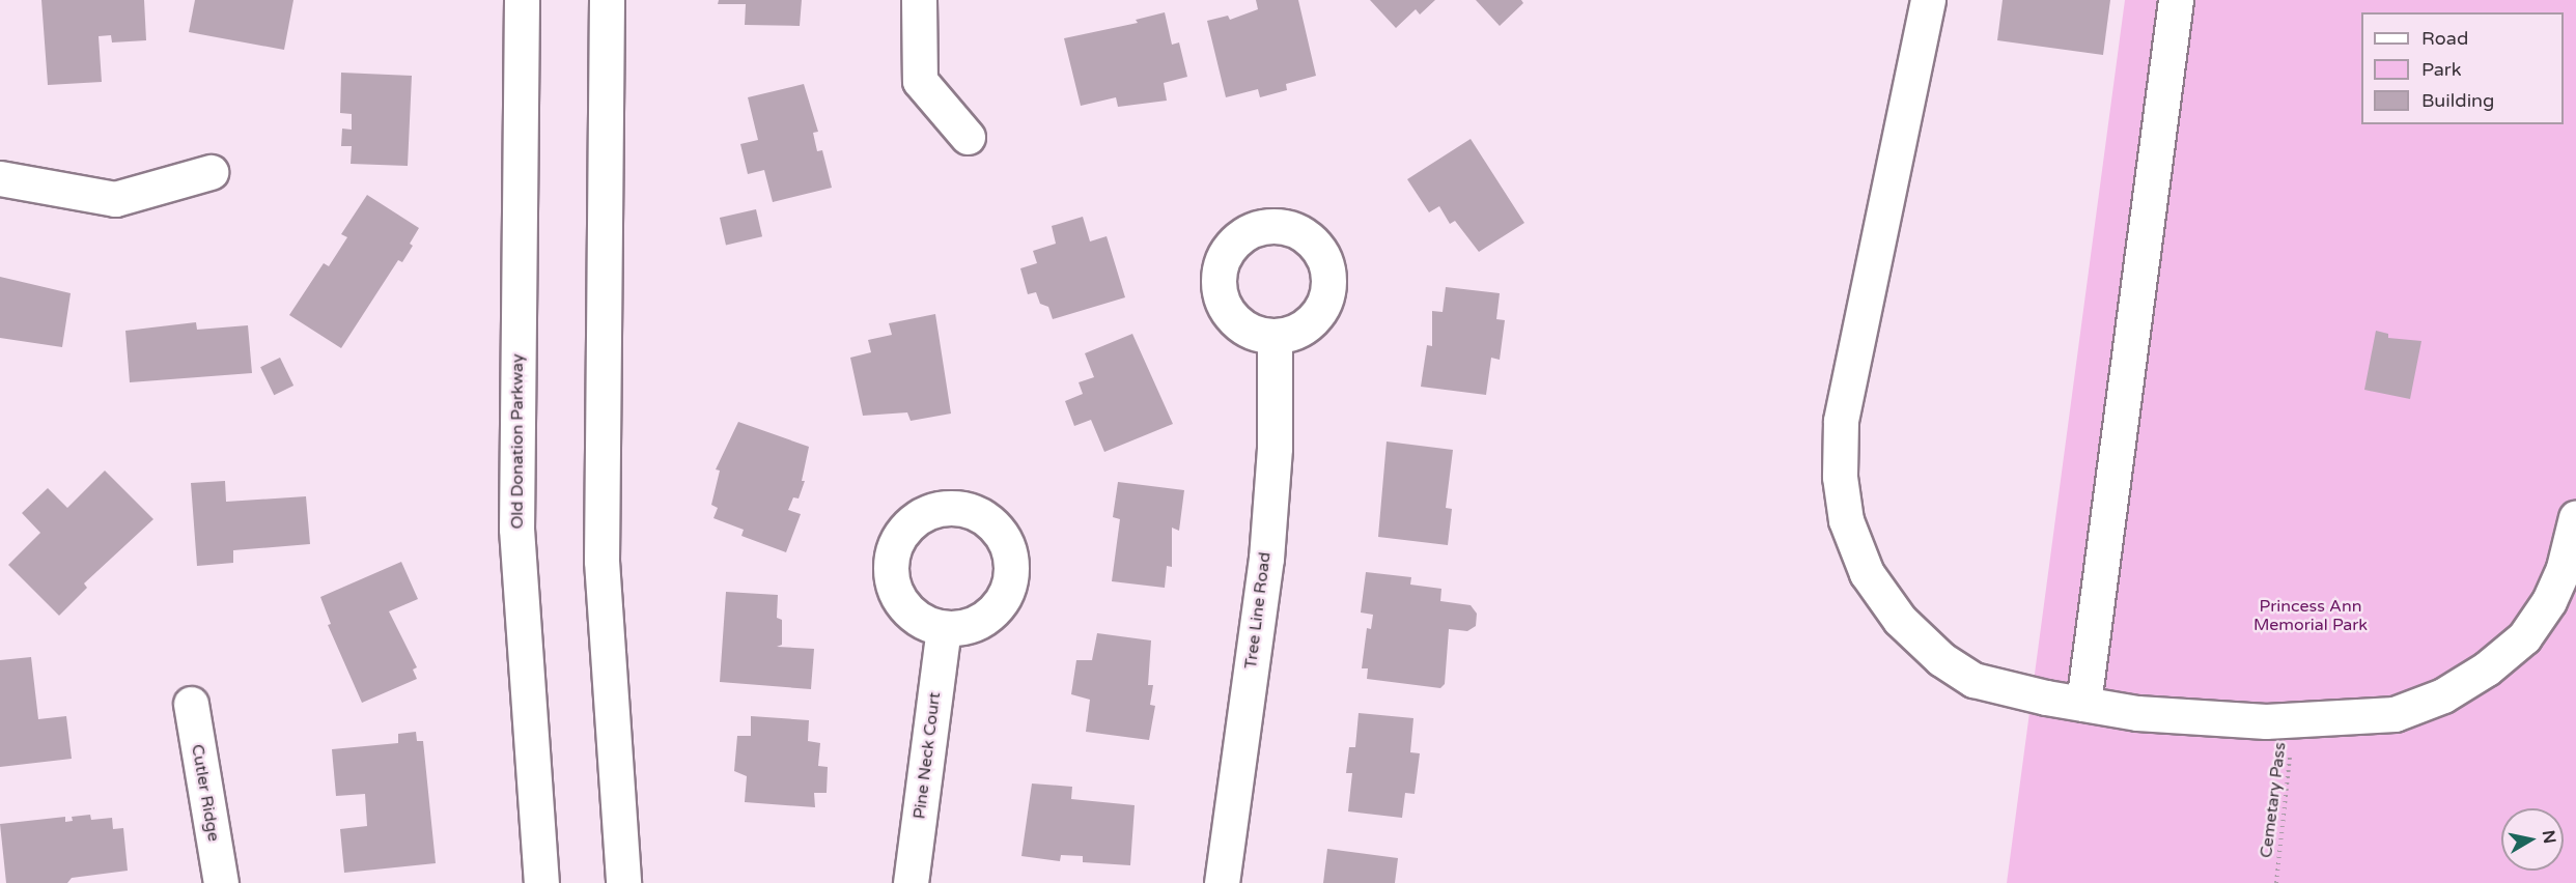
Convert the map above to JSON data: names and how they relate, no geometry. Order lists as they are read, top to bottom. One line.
{"streets":{"street":["Old Donation Parkway","Tree Line Road","Pine Neck Court","Cutler Ridge"],"path":["Cemetary Pass"]},"parks":["Princess Ann Memorial Park"],"legend":["Road","Park","Building"],"north":"right"}
